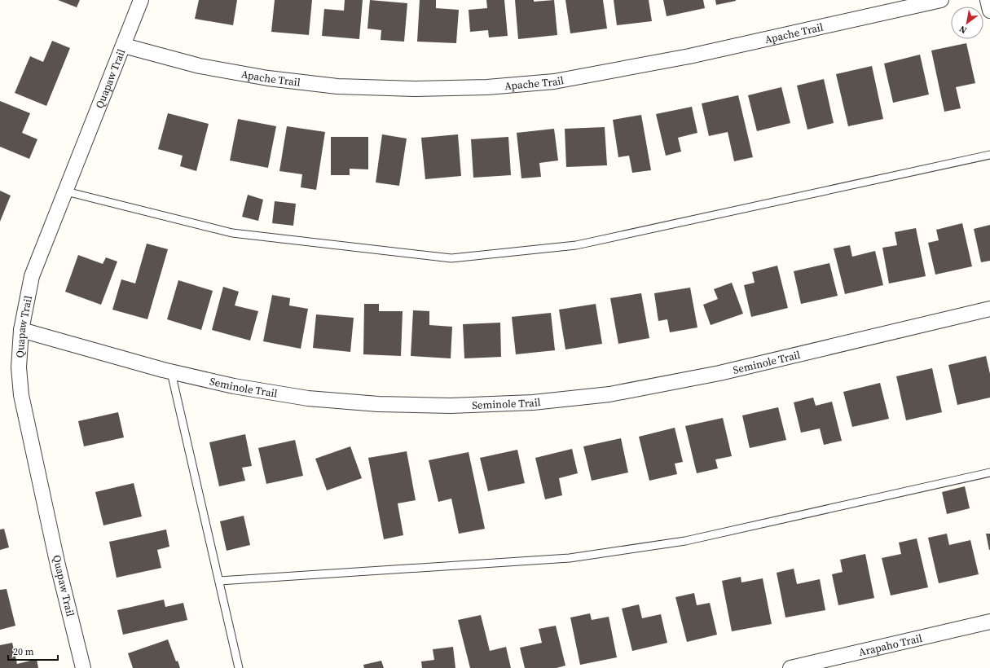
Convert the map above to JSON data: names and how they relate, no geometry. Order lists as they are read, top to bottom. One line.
{"streets":{"street":["Apache Trail","Quapaw Trail","Seminole Trail","Arapaho Trail"]},"crossings":[["Apache Trail","Quapaw Trail"],["Quapaw Trail","Seminole Trail"]],"scale_bar":"20 m","north":"bottom left"}
